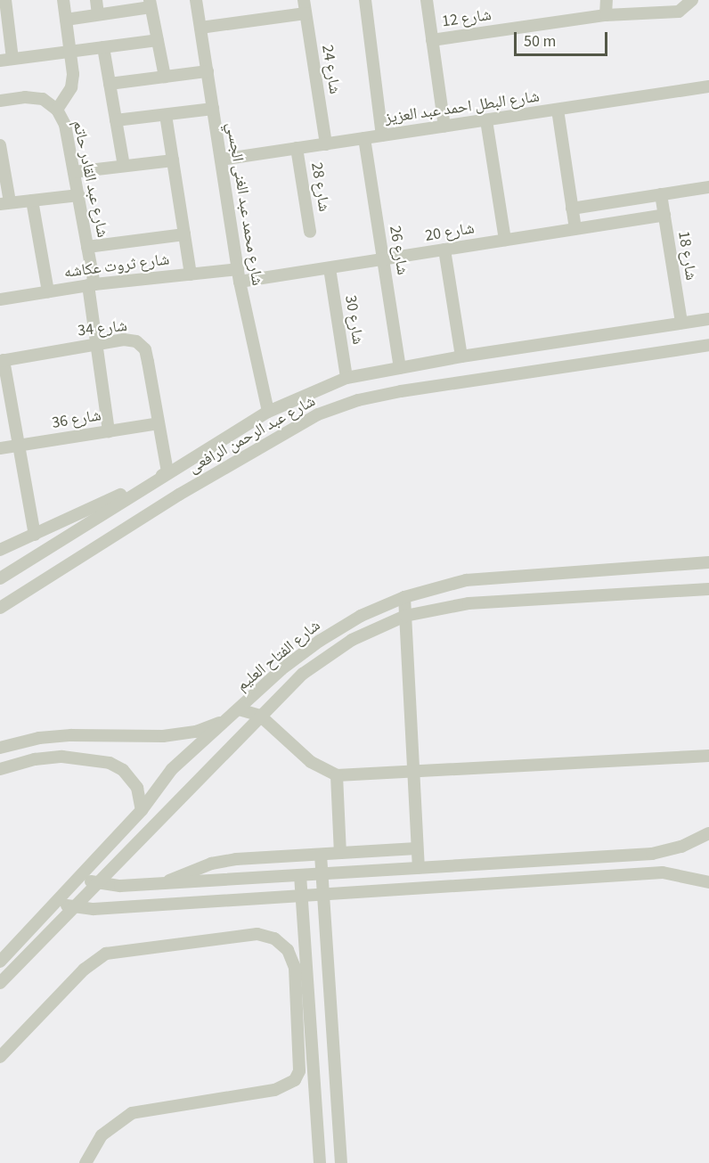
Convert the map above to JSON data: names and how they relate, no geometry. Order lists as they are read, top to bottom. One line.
{"streets":{"street":["شارع 12","شارع 24","شارع البطل احمد عبد العزيز","شارع عبد القادر حاتم","شارع 28","شارع محمد عبد الغنى الجسي","شارع 20","شارع 26","شارع 18","شارع ثروت عكاشه","شارع 30","شارع 34","شارع 36","شارع عبد الرحمن الرافعى","شارع الفتاح العليم"]},"crossings":[["شارع 24","شارع البطل احمد عبد العزيز"],["شارع البطل احمد عبد العزيز","شارع 28"],["شارع البطل احمد عبد العزيز","شارع محمد عبد الغنى الجسي"],["شارع البطل احمد عبد العزيز","شارع 26"],["شارع عبد القادر حاتم","شارع ثروت عكاشه"],["شارع عبد القادر حاتم","شارع 34"],["شارع عبد القادر حاتم","شارع 36"],["شارع محمد عبد الغنى الجسي","شارع 20"],["شارع محمد عبد الغنى الجسي","شارع ثروت عكاشه"],["شارع محمد عبد الغنى الجسي","شارع عبد الرحمن الرافعى"],["شارع 20","شارع 26"],["شارع 20","شارع 18"],["شارع 20","شارع 30"],["شارع 26","شارع عبد الرحمن الرافعى"],["شارع 18","شارع عبد الرحمن الرافعى"],["شارع 30","شارع عبد الرحمن الرافعى"],["شارع 34","شارع 36"],["شارع 34","شارع عبد الرحمن الرافعى"]],"scale_bar":"50 m"}
